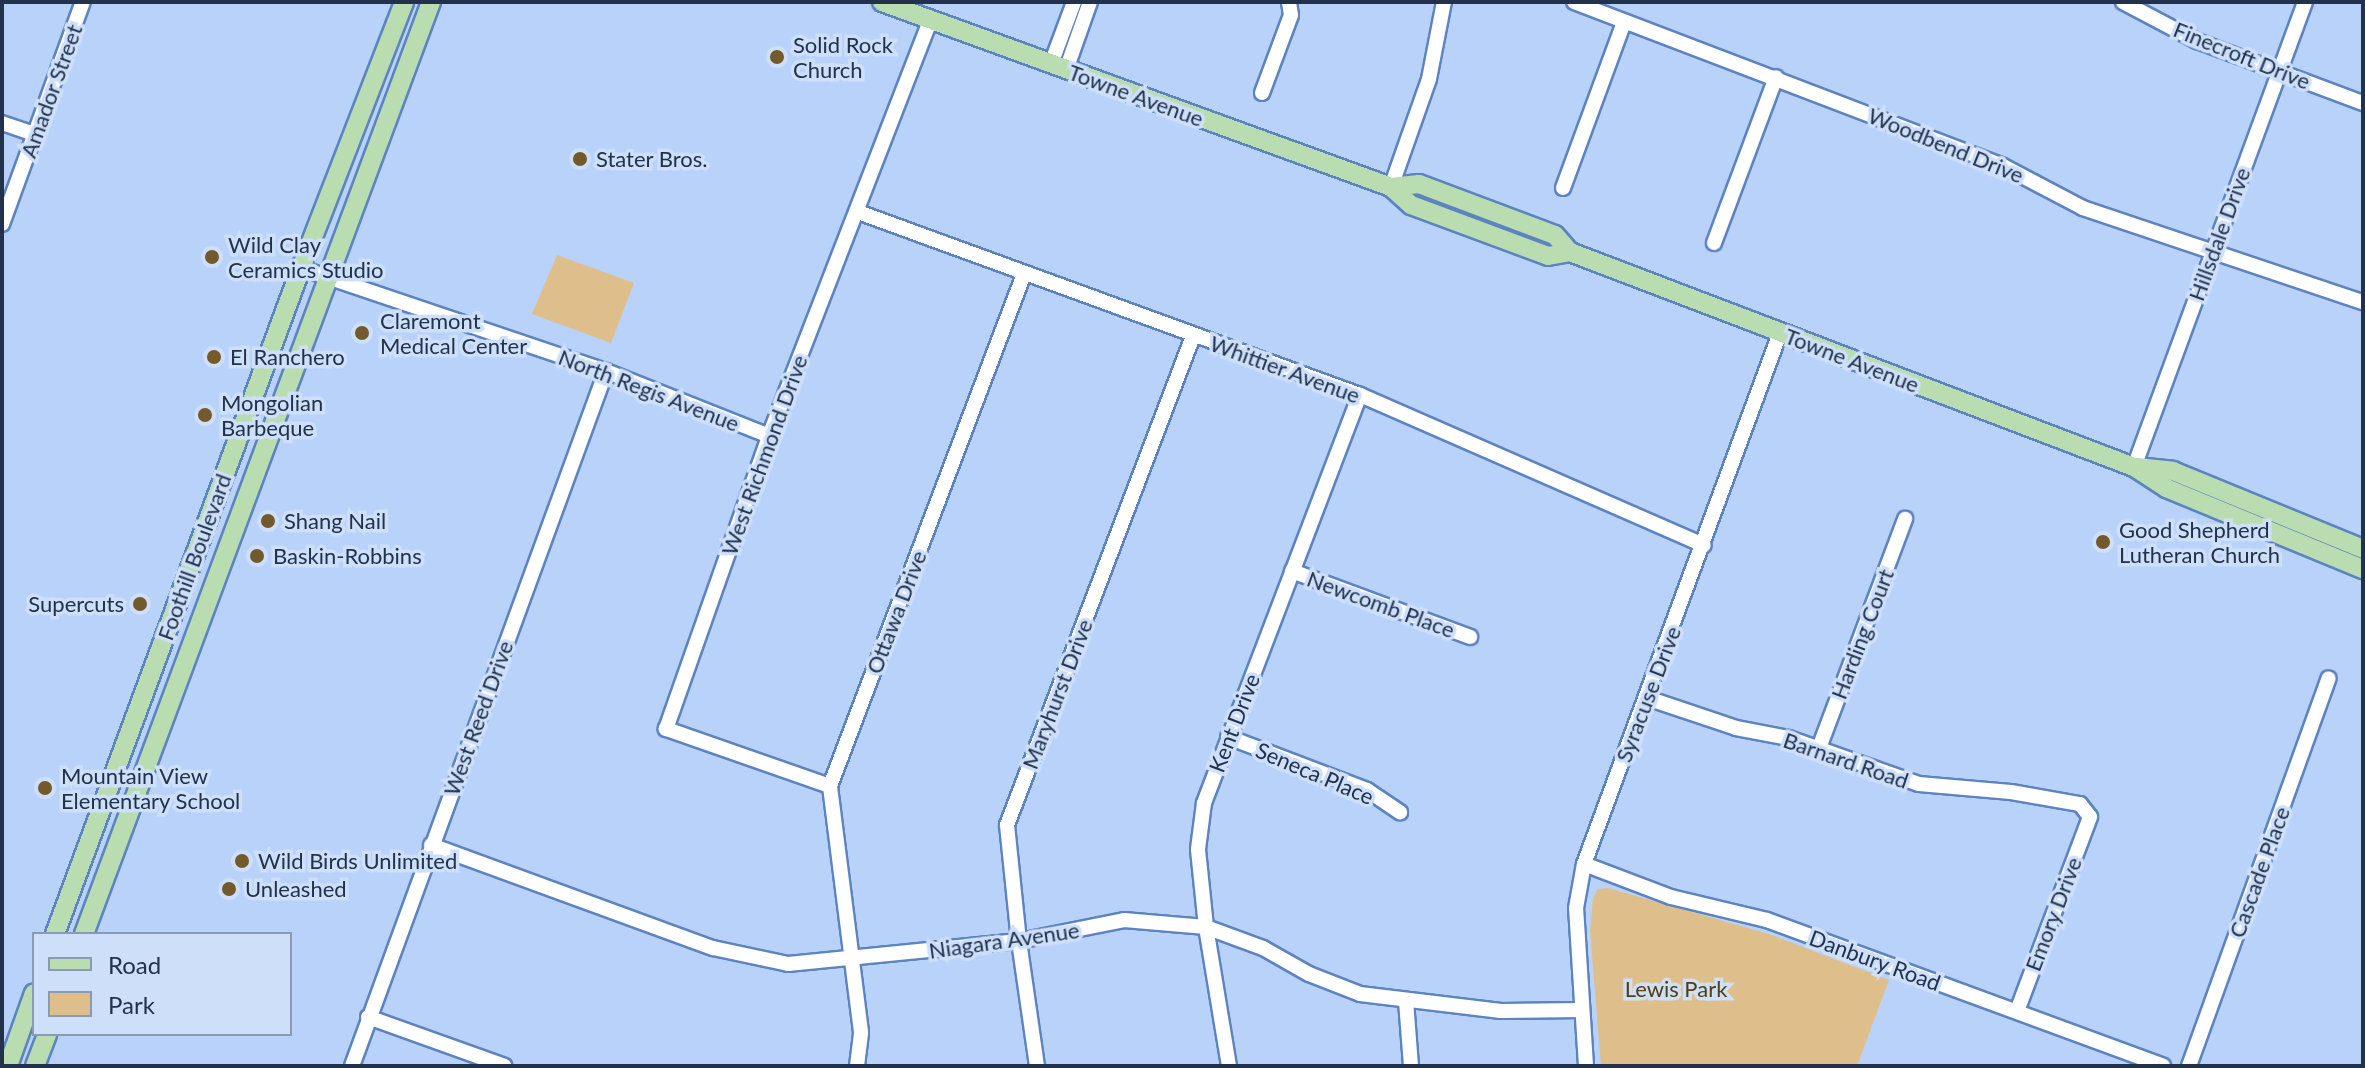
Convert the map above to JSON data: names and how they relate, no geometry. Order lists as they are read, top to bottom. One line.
{"streets":{"main road":["Towne Avenue","Foothill Boulevard"],"street":["Finecroft Drive","Amador Street","Woodbend Drive","Hillsdale Drive","Whittier Avenue","North Regis Avenue","West Richmond Drive","Newcomb Place","Ottawa Drive","Harding Court","Maryhurst Drive","Syracuse Drive","West Reed Drive","Kent Drive","Barnard Road","Seneca Place","Cascade Place","Emory Drive","Niagara Avenue","Danbury Road"]},"crossings":[["Finecroft Drive","Hillsdale Drive"],["Towne Avenue","Hillsdale Drive"],["Towne Avenue","West Richmond Drive"],["Towne Avenue","Syracuse Drive"],["Woodbend Drive","Hillsdale Drive"],["Whittier Avenue","West Richmond Drive"],["Whittier Avenue","Ottawa Drive"],["Whittier Avenue","Maryhurst Drive"],["Whittier Avenue","Syracuse Drive"],["Whittier Avenue","Kent Drive"],["North Regis Avenue","West Richmond Drive"],["North Regis Avenue","Foothill Boulevard"],["North Regis Avenue","West Reed Drive"],["West Richmond Drive","Ottawa Drive"],["Newcomb Place","Kent Drive"],["Ottawa Drive","Niagara Avenue"],["Harding Court","Barnard Road"],["Maryhurst Drive","Niagara Avenue"],["Syracuse Drive","Barnard Road"],["Syracuse Drive","Niagara Avenue"],["Syracuse Drive","Danbury Road"],["West Reed Drive","Niagara Avenue"],["Kent Drive","Seneca Place"],["Kent Drive","Niagara Avenue"],["Barnard Road","Emory Drive"],["Emory Drive","Danbury Road"]],"parks":["Lewis Park"],"places":["Solid Rock Church","Stater Bros.","Wild Clay Ceramics Studio","Claremont Medical Center","El Ranchero","Mongolian Barbeque","Shang Nail","Good Shepherd Lutheran Church","Baskin-Robbins","Supercuts","Mountain View Elementary School","Wild Birds Unlimited","Unleashed"],"legend":["Road","Park"]}
